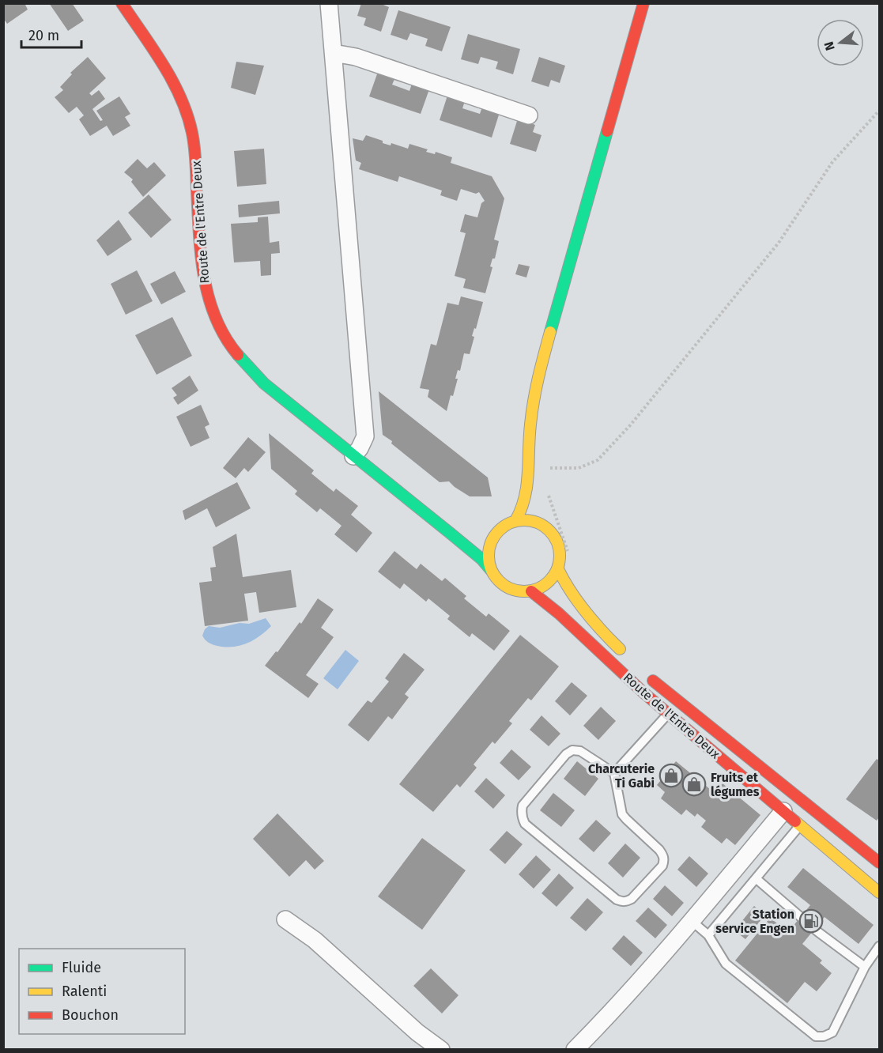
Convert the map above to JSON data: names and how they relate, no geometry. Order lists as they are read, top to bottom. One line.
{"streets":{"main road":["Route de l'Entre Deux"]},"places":{"shop":["Charcuterie Ti Gabi","Fruits et légumes"],"fuel station":["Station service Engen"]},"legend":["Fluide","Ralenti","Bouchon"],"scale_bar":"20 m","north":"left"}
